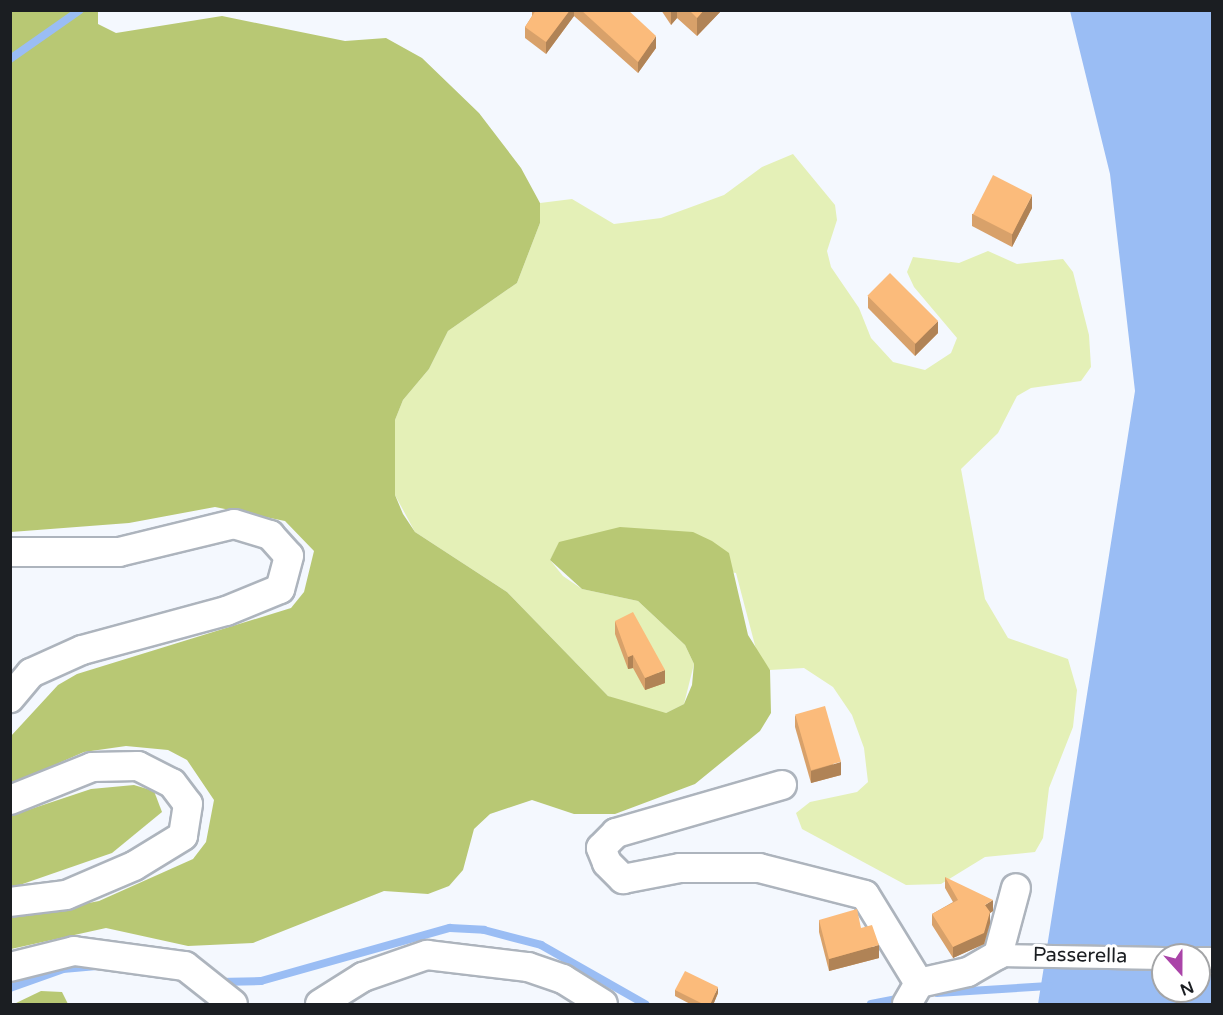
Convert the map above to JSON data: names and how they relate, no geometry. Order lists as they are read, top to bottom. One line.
{"streets":{"street":["Passerella"]},"north":"bottom"}
